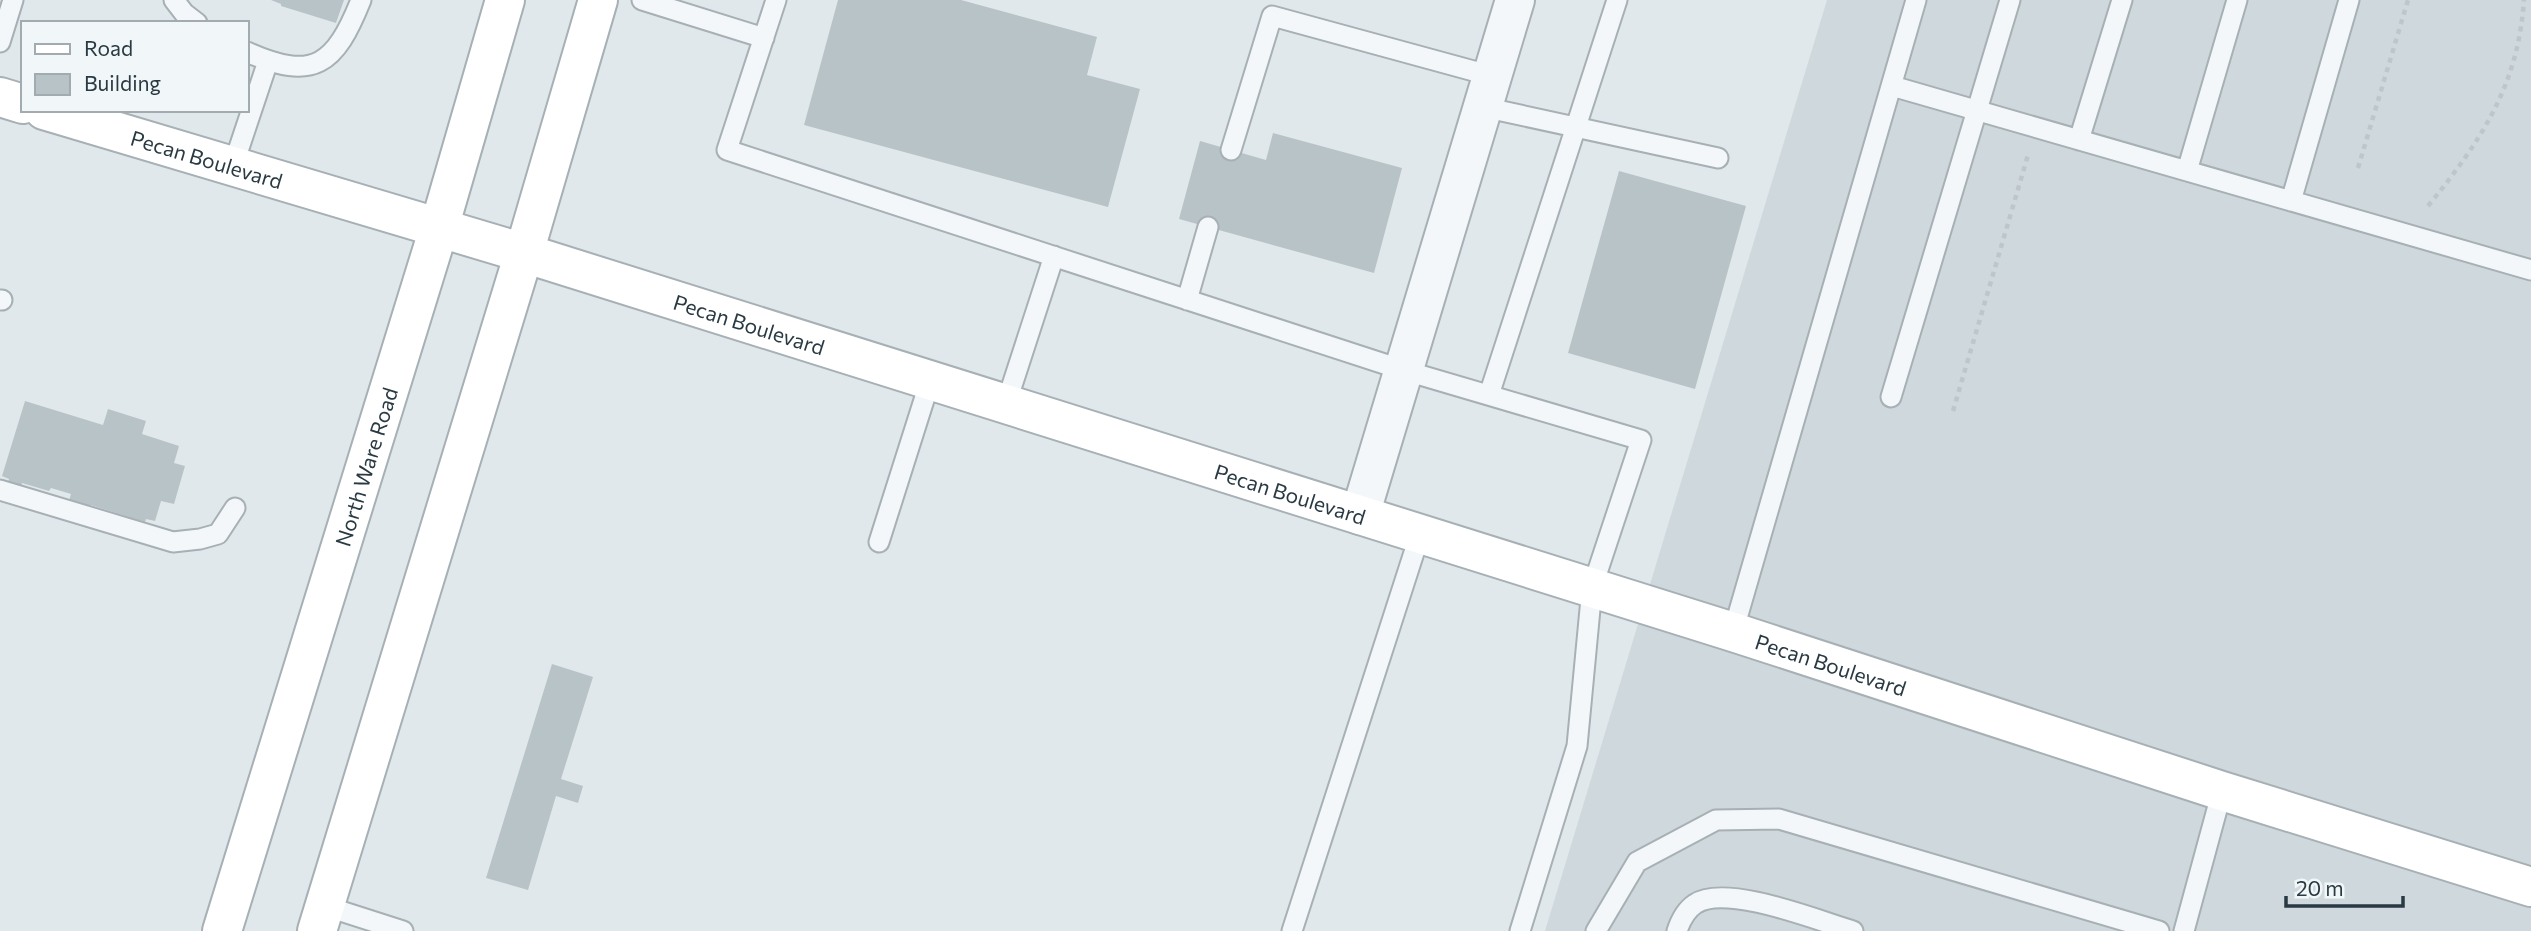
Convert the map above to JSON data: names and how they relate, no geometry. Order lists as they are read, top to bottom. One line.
{"streets":{"main road":["Pecan Boulevard","North Ware Road"]},"crossings":[["Pecan Boulevard","North Ware Road"]],"legend":["Road","Building"],"scale_bar":"20 m"}
